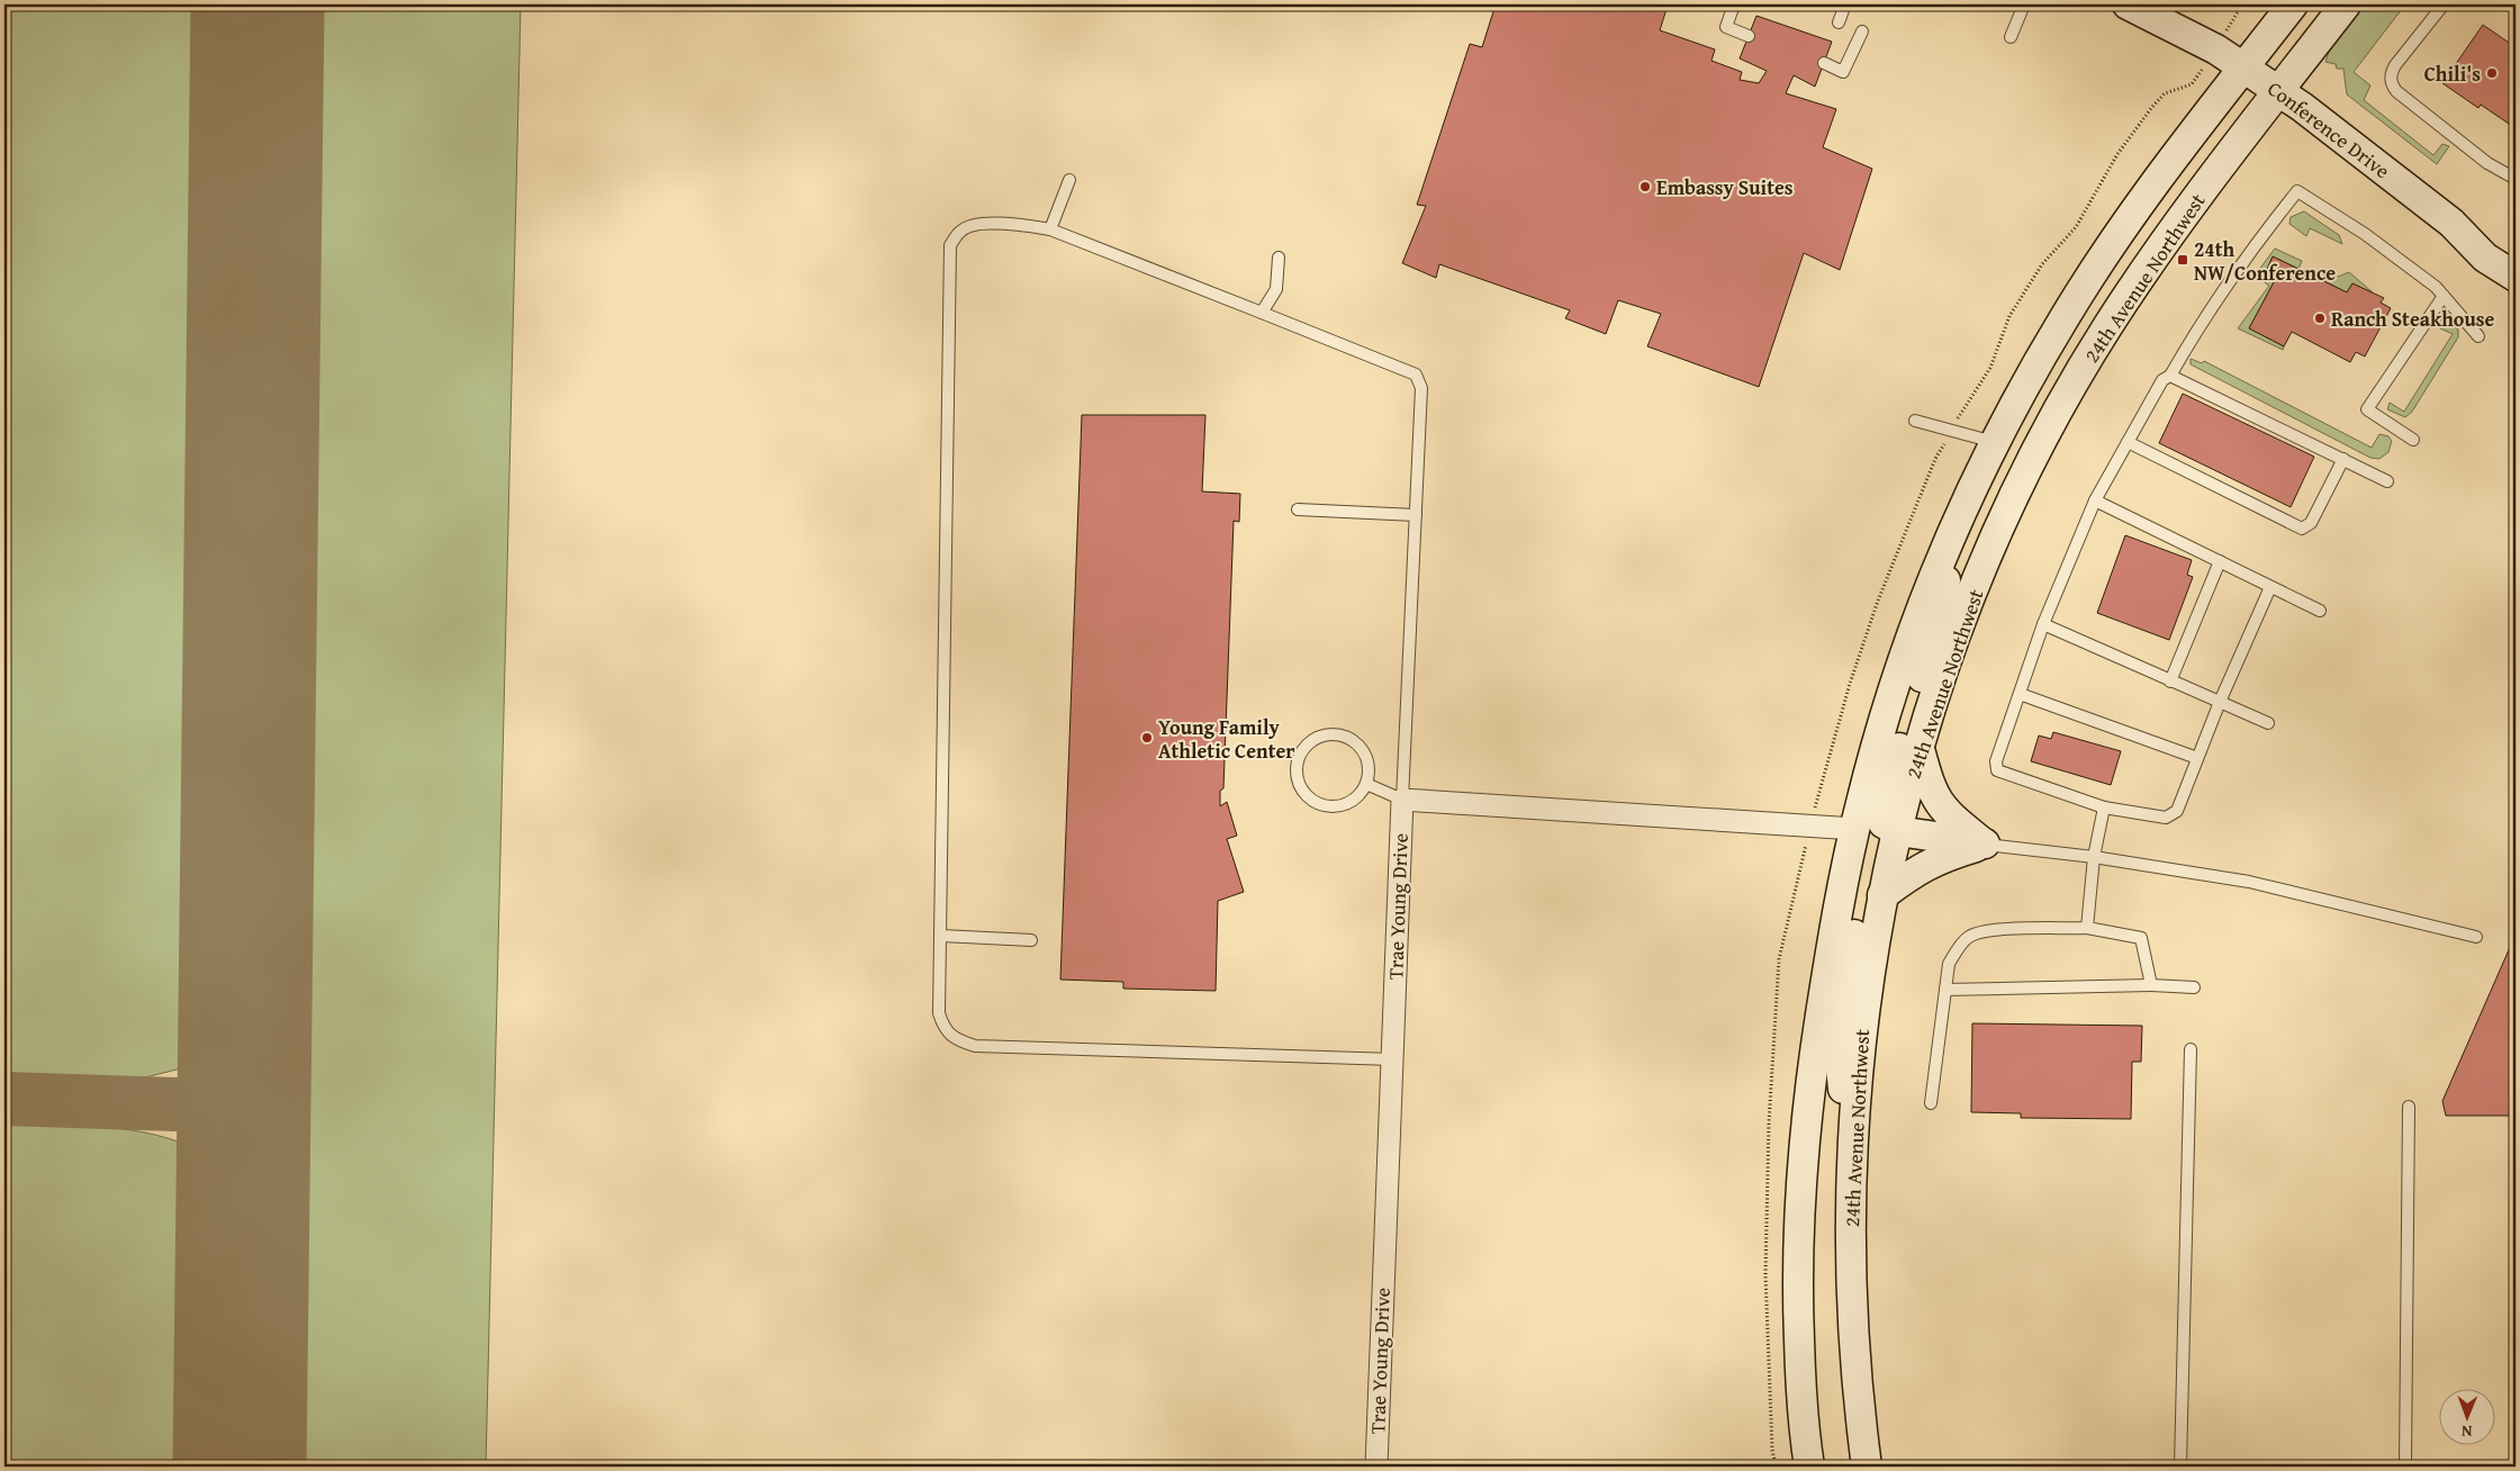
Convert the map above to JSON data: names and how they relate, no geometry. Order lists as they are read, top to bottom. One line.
{"streets":{"main road":["Conference Drive","24th Avenue Northwest"],"street":["Trae Young Drive"]},"crossings":[["Conference Drive","24th Avenue Northwest"]],"places":{"other":["Chili's","Embassy Suites","Ranch Steakhouse","Young Family Athletic Center"],"transit":["24th NW/Conference"]},"north":"bottom"}
